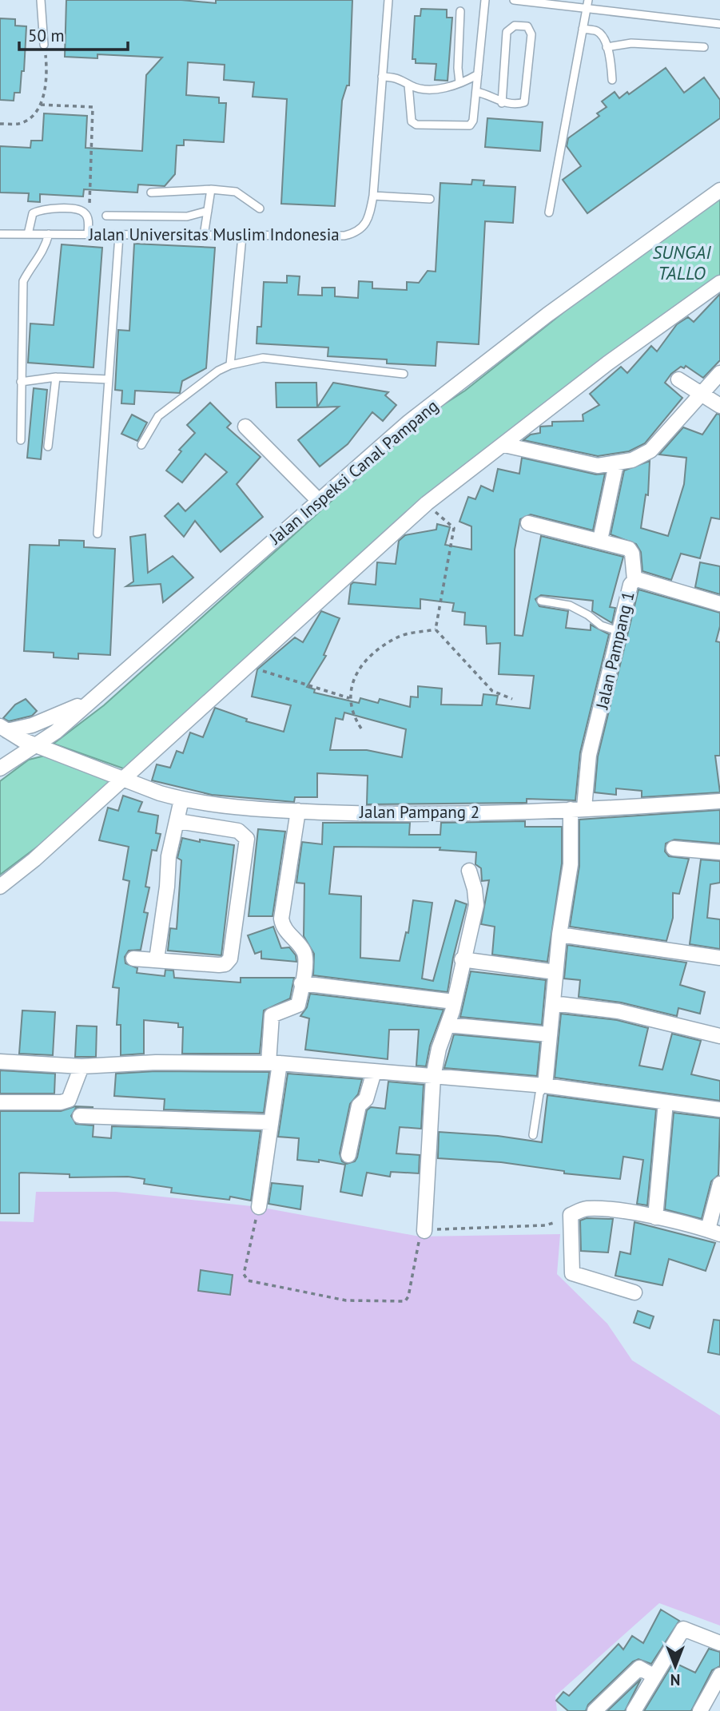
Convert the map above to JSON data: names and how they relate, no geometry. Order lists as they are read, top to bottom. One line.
{"streets":{"street":["Jalan Inspeksi Canal Pampang","Jalan Pampang 1","Jalan Pampang 2"],"lane":["Jalan Universitas Muslim Indonesia"]},"crossings":[["Jalan Inspeksi Canal Pampang","Jalan Pampang 2"],["Jalan Pampang 1","Jalan Pampang 2"]],"water":["SUNGAI TALLO"],"scale_bar":"50 m","north":"bottom"}
